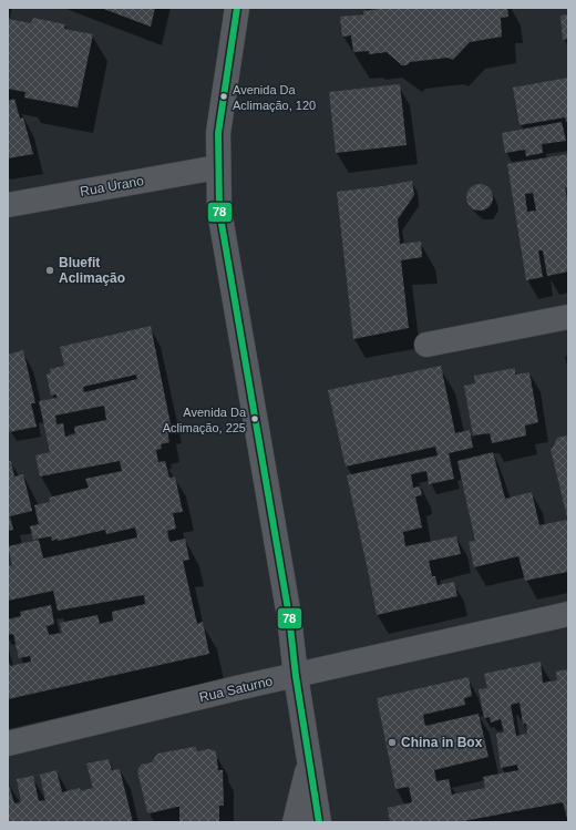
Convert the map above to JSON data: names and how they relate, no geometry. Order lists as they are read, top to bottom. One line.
{"streets":{"street":["Rua Urano","Rua Saturno"]},"places":["Avenida Da Aclimação, 120","Bluefit Aclimação","Avenida Da Aclimação, 225","China in Box"],"lines":["transit line 78"]}
